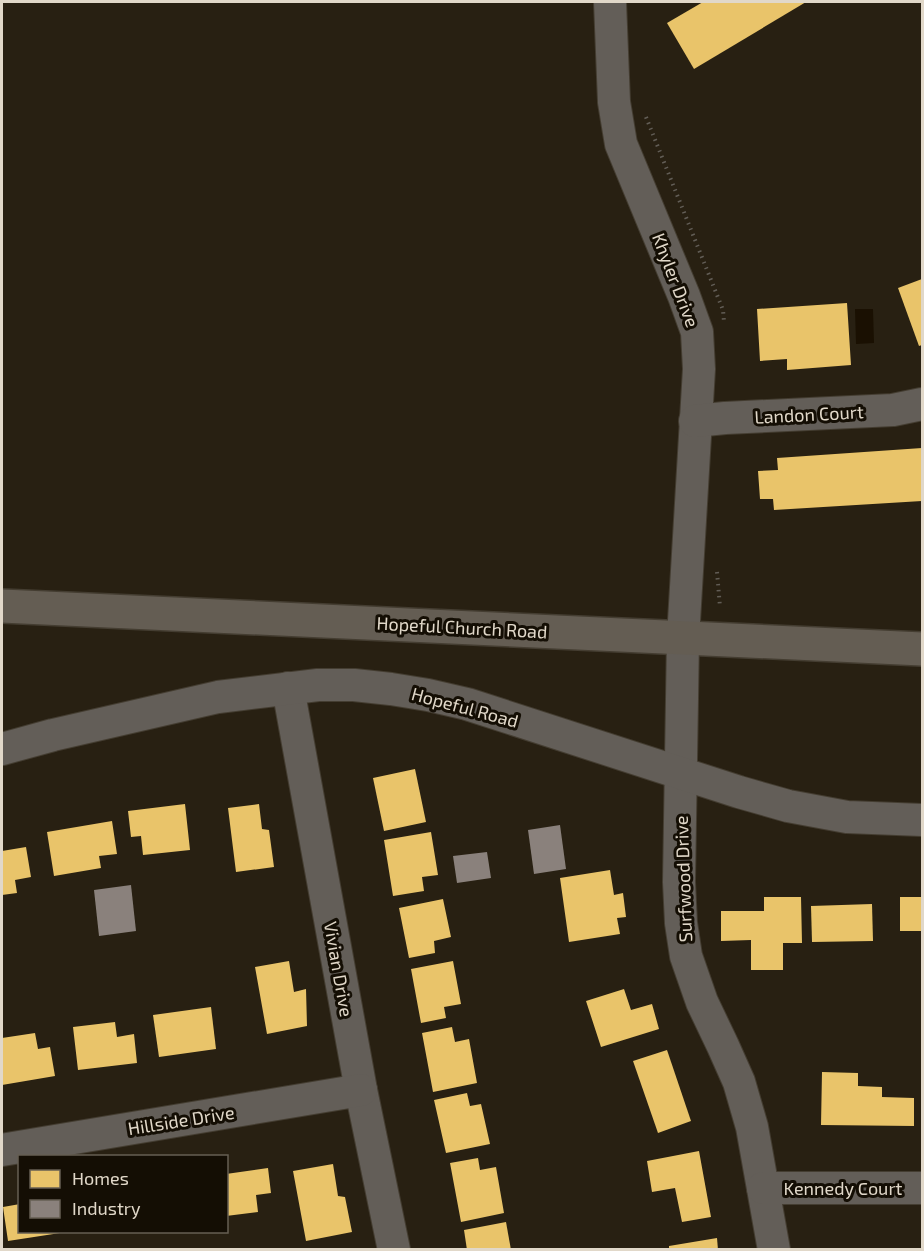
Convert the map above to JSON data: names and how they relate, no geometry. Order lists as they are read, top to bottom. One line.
{"streets":{"main road":["Hopeful Church Road"],"street":["Khyler Drive","Landon Court","Hopeful Road","Surfwood Drive","Vivian Drive","Hillside Drive","Kennedy Court"]},"crossings":[["Khyler Drive","Landon Court"],["Khyler Drive","Hopeful Church Road"],["Khyler Drive","Surfwood Drive"],["Hopeful Church Road","Surfwood Drive"],["Hopeful Road","Surfwood Drive"],["Hopeful Road","Vivian Drive"],["Surfwood Drive","Kennedy Court"],["Vivian Drive","Hillside Drive"]],"legend":["Homes","Industry"]}
